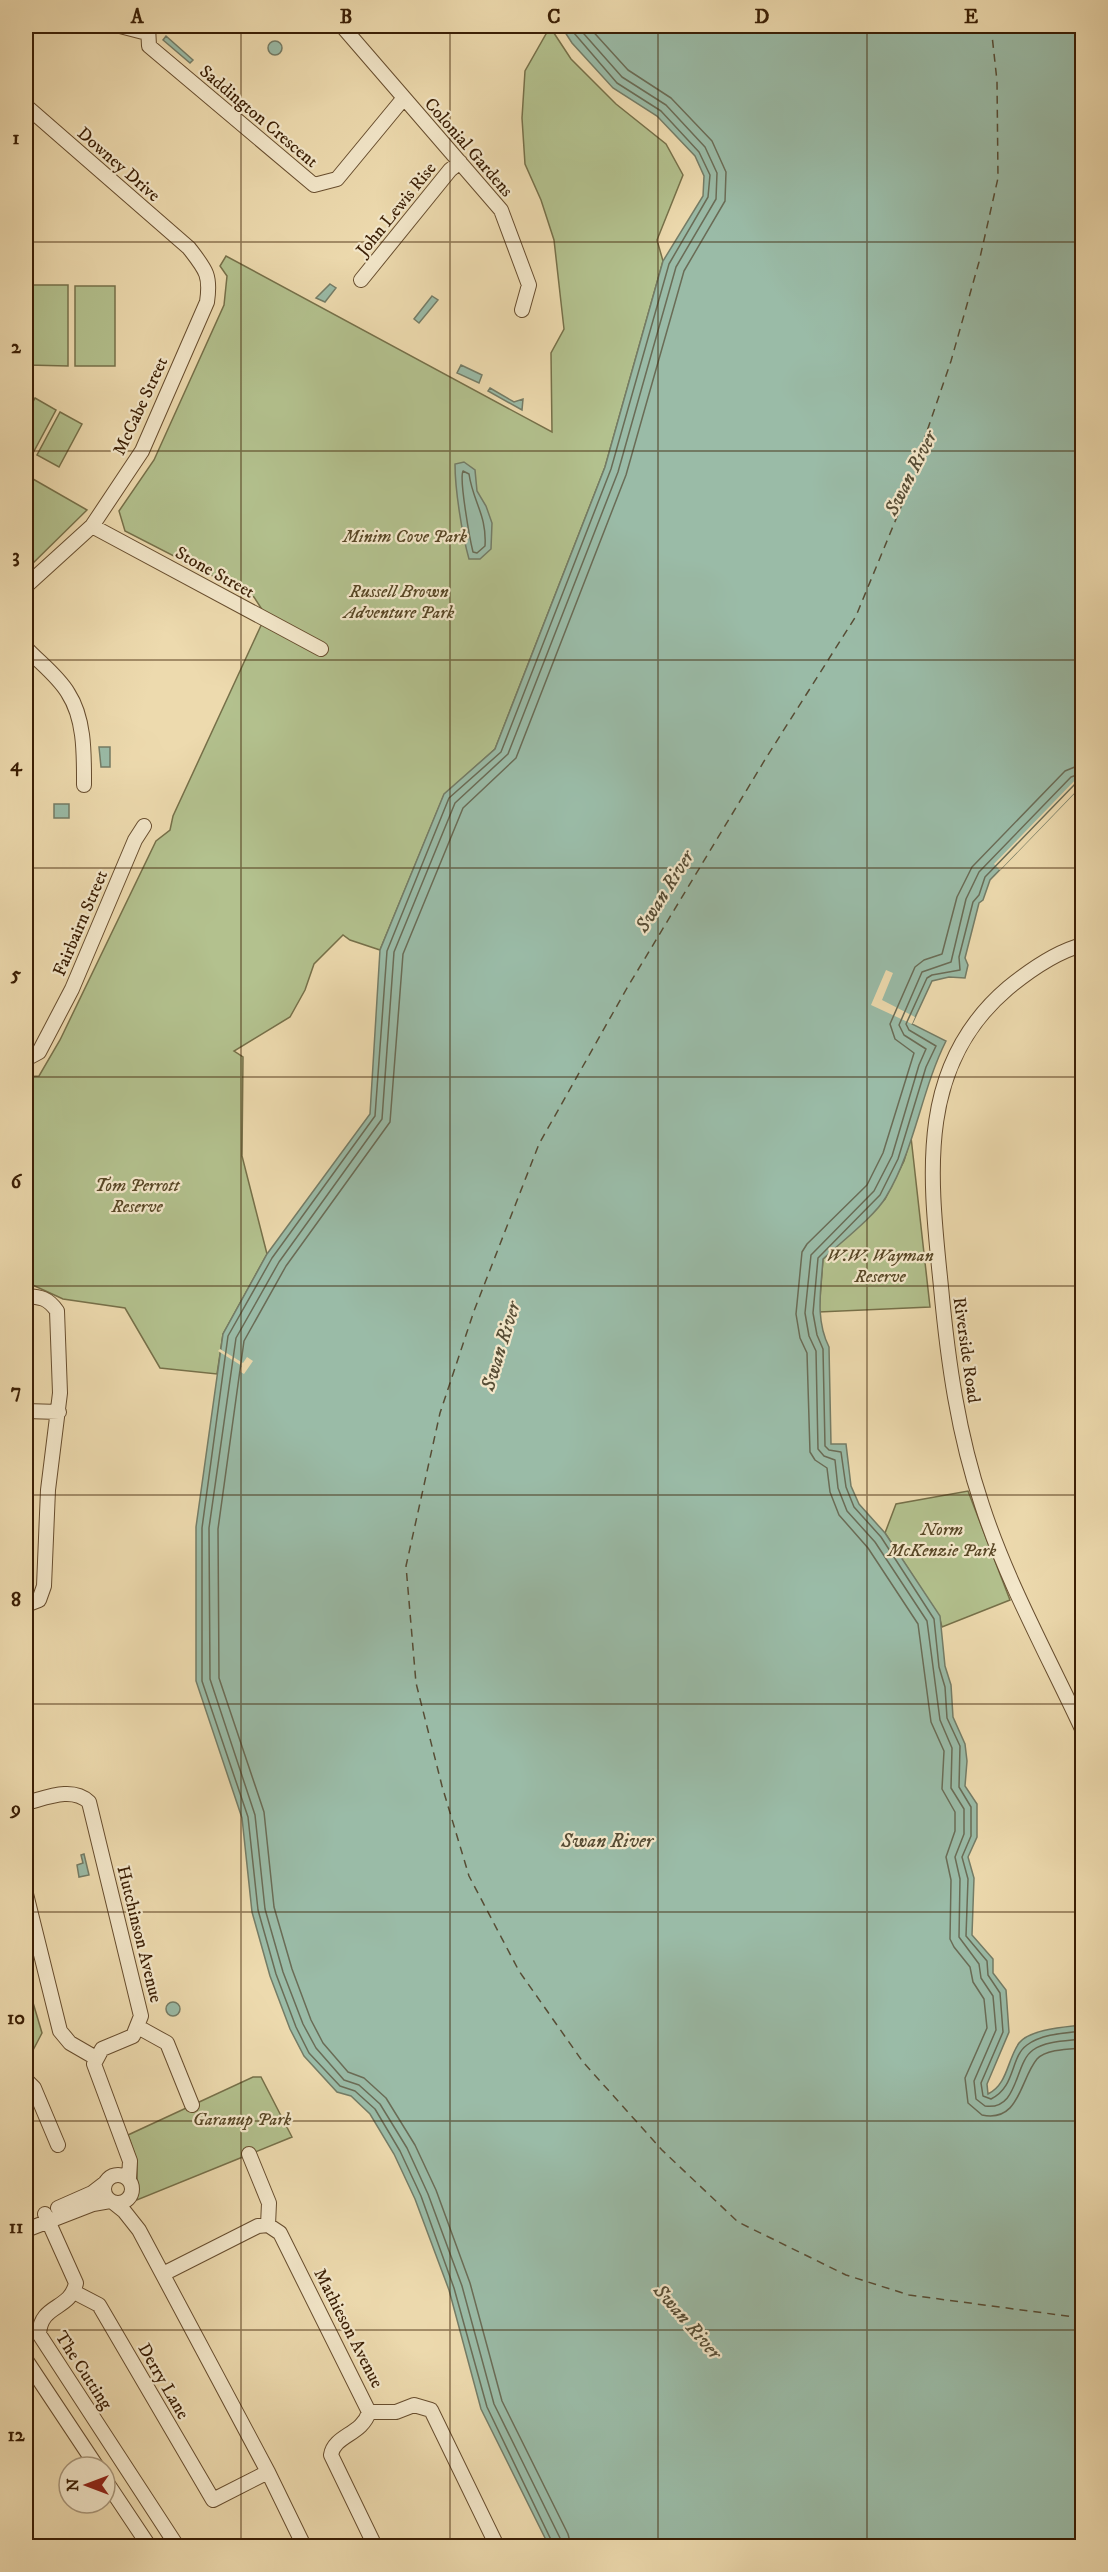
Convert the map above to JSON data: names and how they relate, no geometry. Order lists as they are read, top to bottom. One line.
{"streets":{"street":["Saddington Crescent","Colonial Gardens","Downey Drive","John Lewis Rise","McCabe Street","Stone Street","Fairbairn Street","Riverside Road","Hutchinson Avenue","Mathieson Avenue","The Cutting","Derry Lane"]},"crossings":[["Saddington Crescent","Colonial Gardens"],["Colonial Gardens","John Lewis Rise"],["Downey Drive","McCabe Street"],["McCabe Street","Stone Street"],["The Cutting","Derry Lane"]],"water":["Swan River"],"parks":["Minim Cove Park","Russell Brown Adventure Park","Tom Perrott Reserve","W.W. Wayman Reserve","Norm McKenzie Park","Garanup Park"],"north":"left","grid":{"columns":["A","B","C","D","E"],"rows":["1","2","3","4","5","6","7","8","9","10","11","12"]}}
